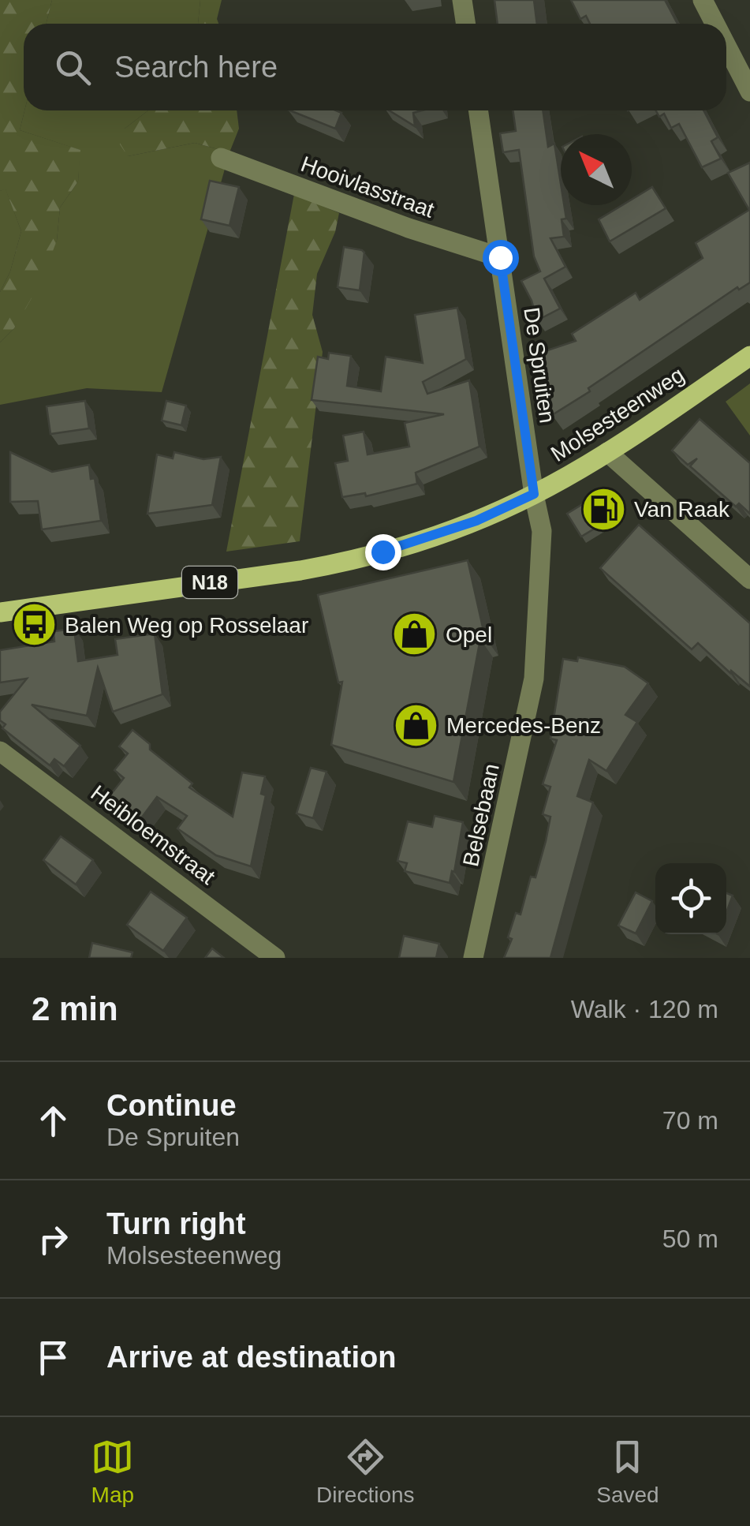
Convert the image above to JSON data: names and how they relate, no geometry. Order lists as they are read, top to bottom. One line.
{"streets":{"main road":["Molsesteenweg","N18"],"street":["Hooivlasstraat","De Spruiten","Belsebaan","Heibloemstraat"]},"crossings":[["Hooivlasstraat","De Spruiten"],["De Spruiten","Molsesteenweg"],["De Spruiten","Belsebaan"],["Molsesteenweg","Belsebaan"]],"places":{"fuel station":["Van Raak"],"bus stop":["Balen Weg op Rosselaar"],"shop":["Opel","Mercedes-Benz"]},"north":"top left","page":{"search":"Search here","heading":["2 min","Walk · 120 m"],"list":[["Continue","De Spruiten","70 m"],["Turn right","Molsesteenweg","50 m"],"Arrive at destination"],"nav":["Map","Directions","Saved"]}}
